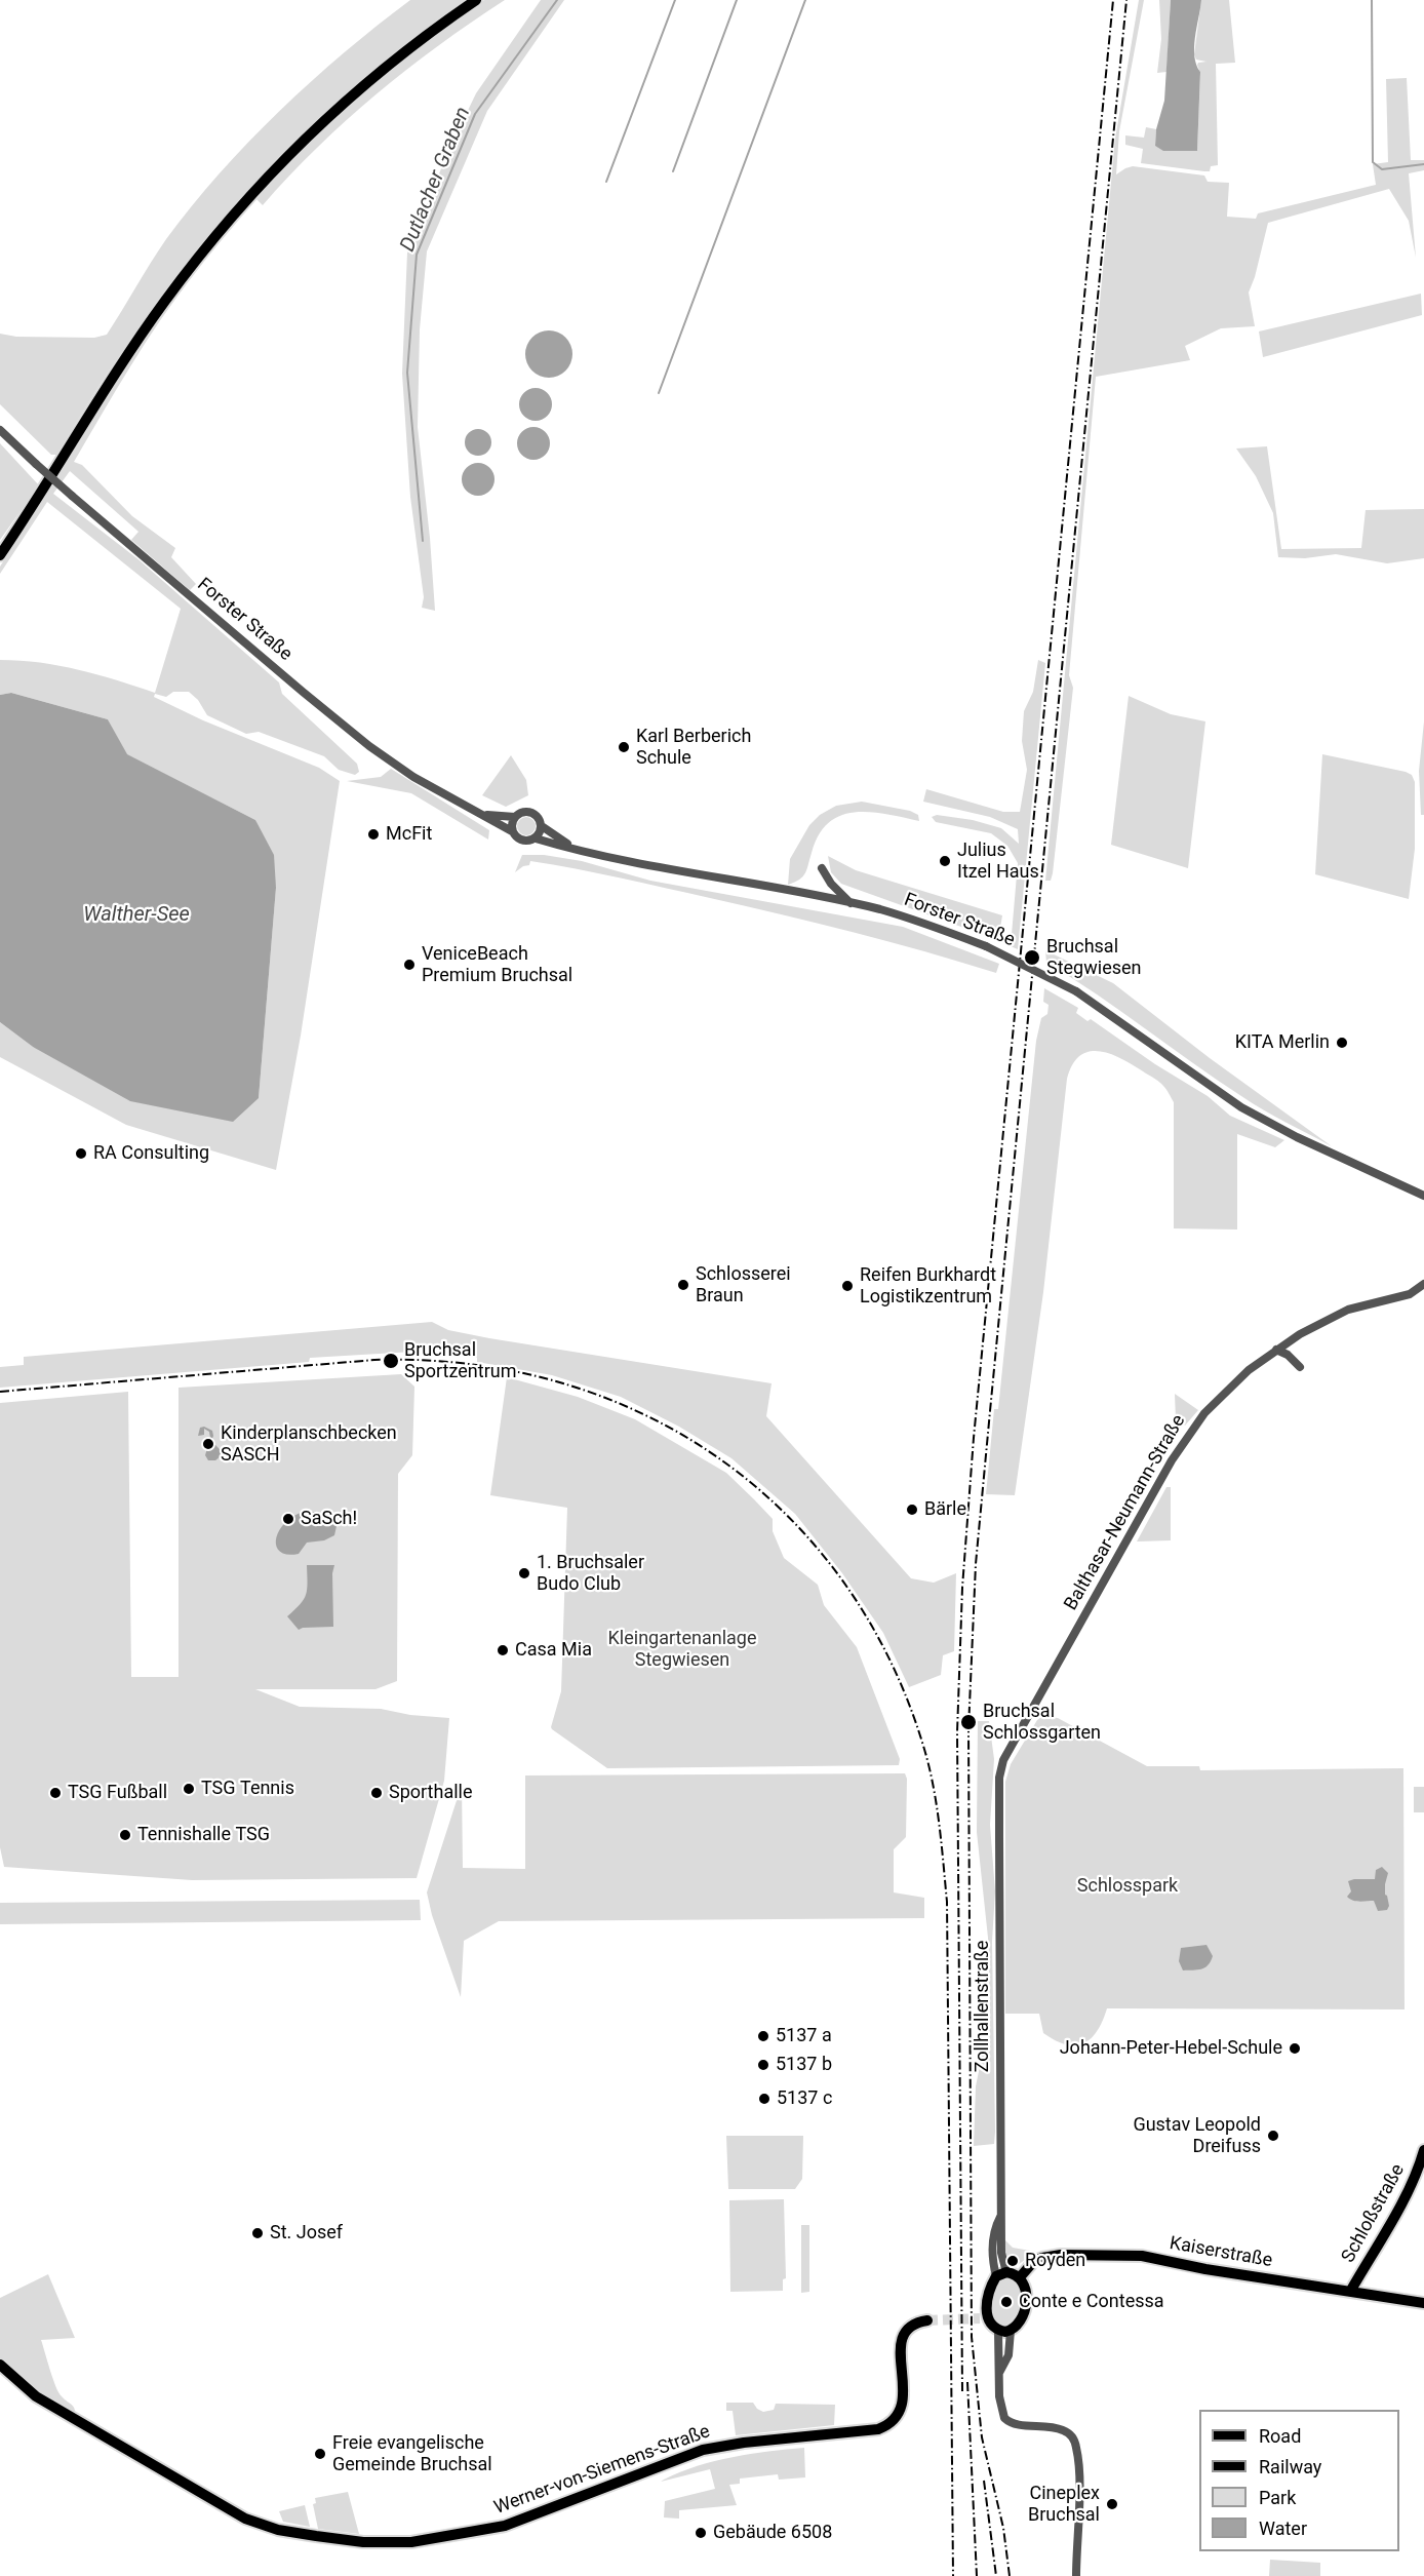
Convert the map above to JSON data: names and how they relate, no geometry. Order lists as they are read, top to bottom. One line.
{"streets":{"main road":["Schloßstraße","Kaiserstraße","Werner-von-Siemens-Straße"],"street":["Forster Straße","Balthasar-Neumann-Straße","Zollhallenstraße"]},"crossings":[["Balthasar-Neumann-Straße","Zollhallenstraße"],["Zollhallenstraße","Kaiserstraße"],["Schloßstraße","Kaiserstraße"]],"water":["Dutlacher Graben","Walther-See"],"parks":["Kleingartenanlage Stegwiesen","Schlosspark"],"places":["Karl Berberich Schule","McFit","Julius Itzel Haus","Bruchsal Stegwiesen","VeniceBeach Premium Bruchsal","KITA Merlin","RA Consulting","Schlosserei Braun","Reifen Burkhardt Logistikzentrum","Bruchsal Sportzentrum","Kinderplanschbecken SASCH","Bärle","SaSch!","1. Bruchsaler Budo Club","Casa Mia","Bruchsal Schlossgarten","TSG Tennis","TSG Fußball","Sporthalle","Tennishalle TSG","5137 a","Johann-Peter-Hebel-Schule","5137 b","5137 c","Gustav Leopold Dreifuss","St. Josef","Royden","Conte e Contessa","Freie evangelische Gemeinde Bruchsal","Cineplex Bruchsal","Gebäude 6508"],"legend":["Road","Railway","Park","Water"]}
